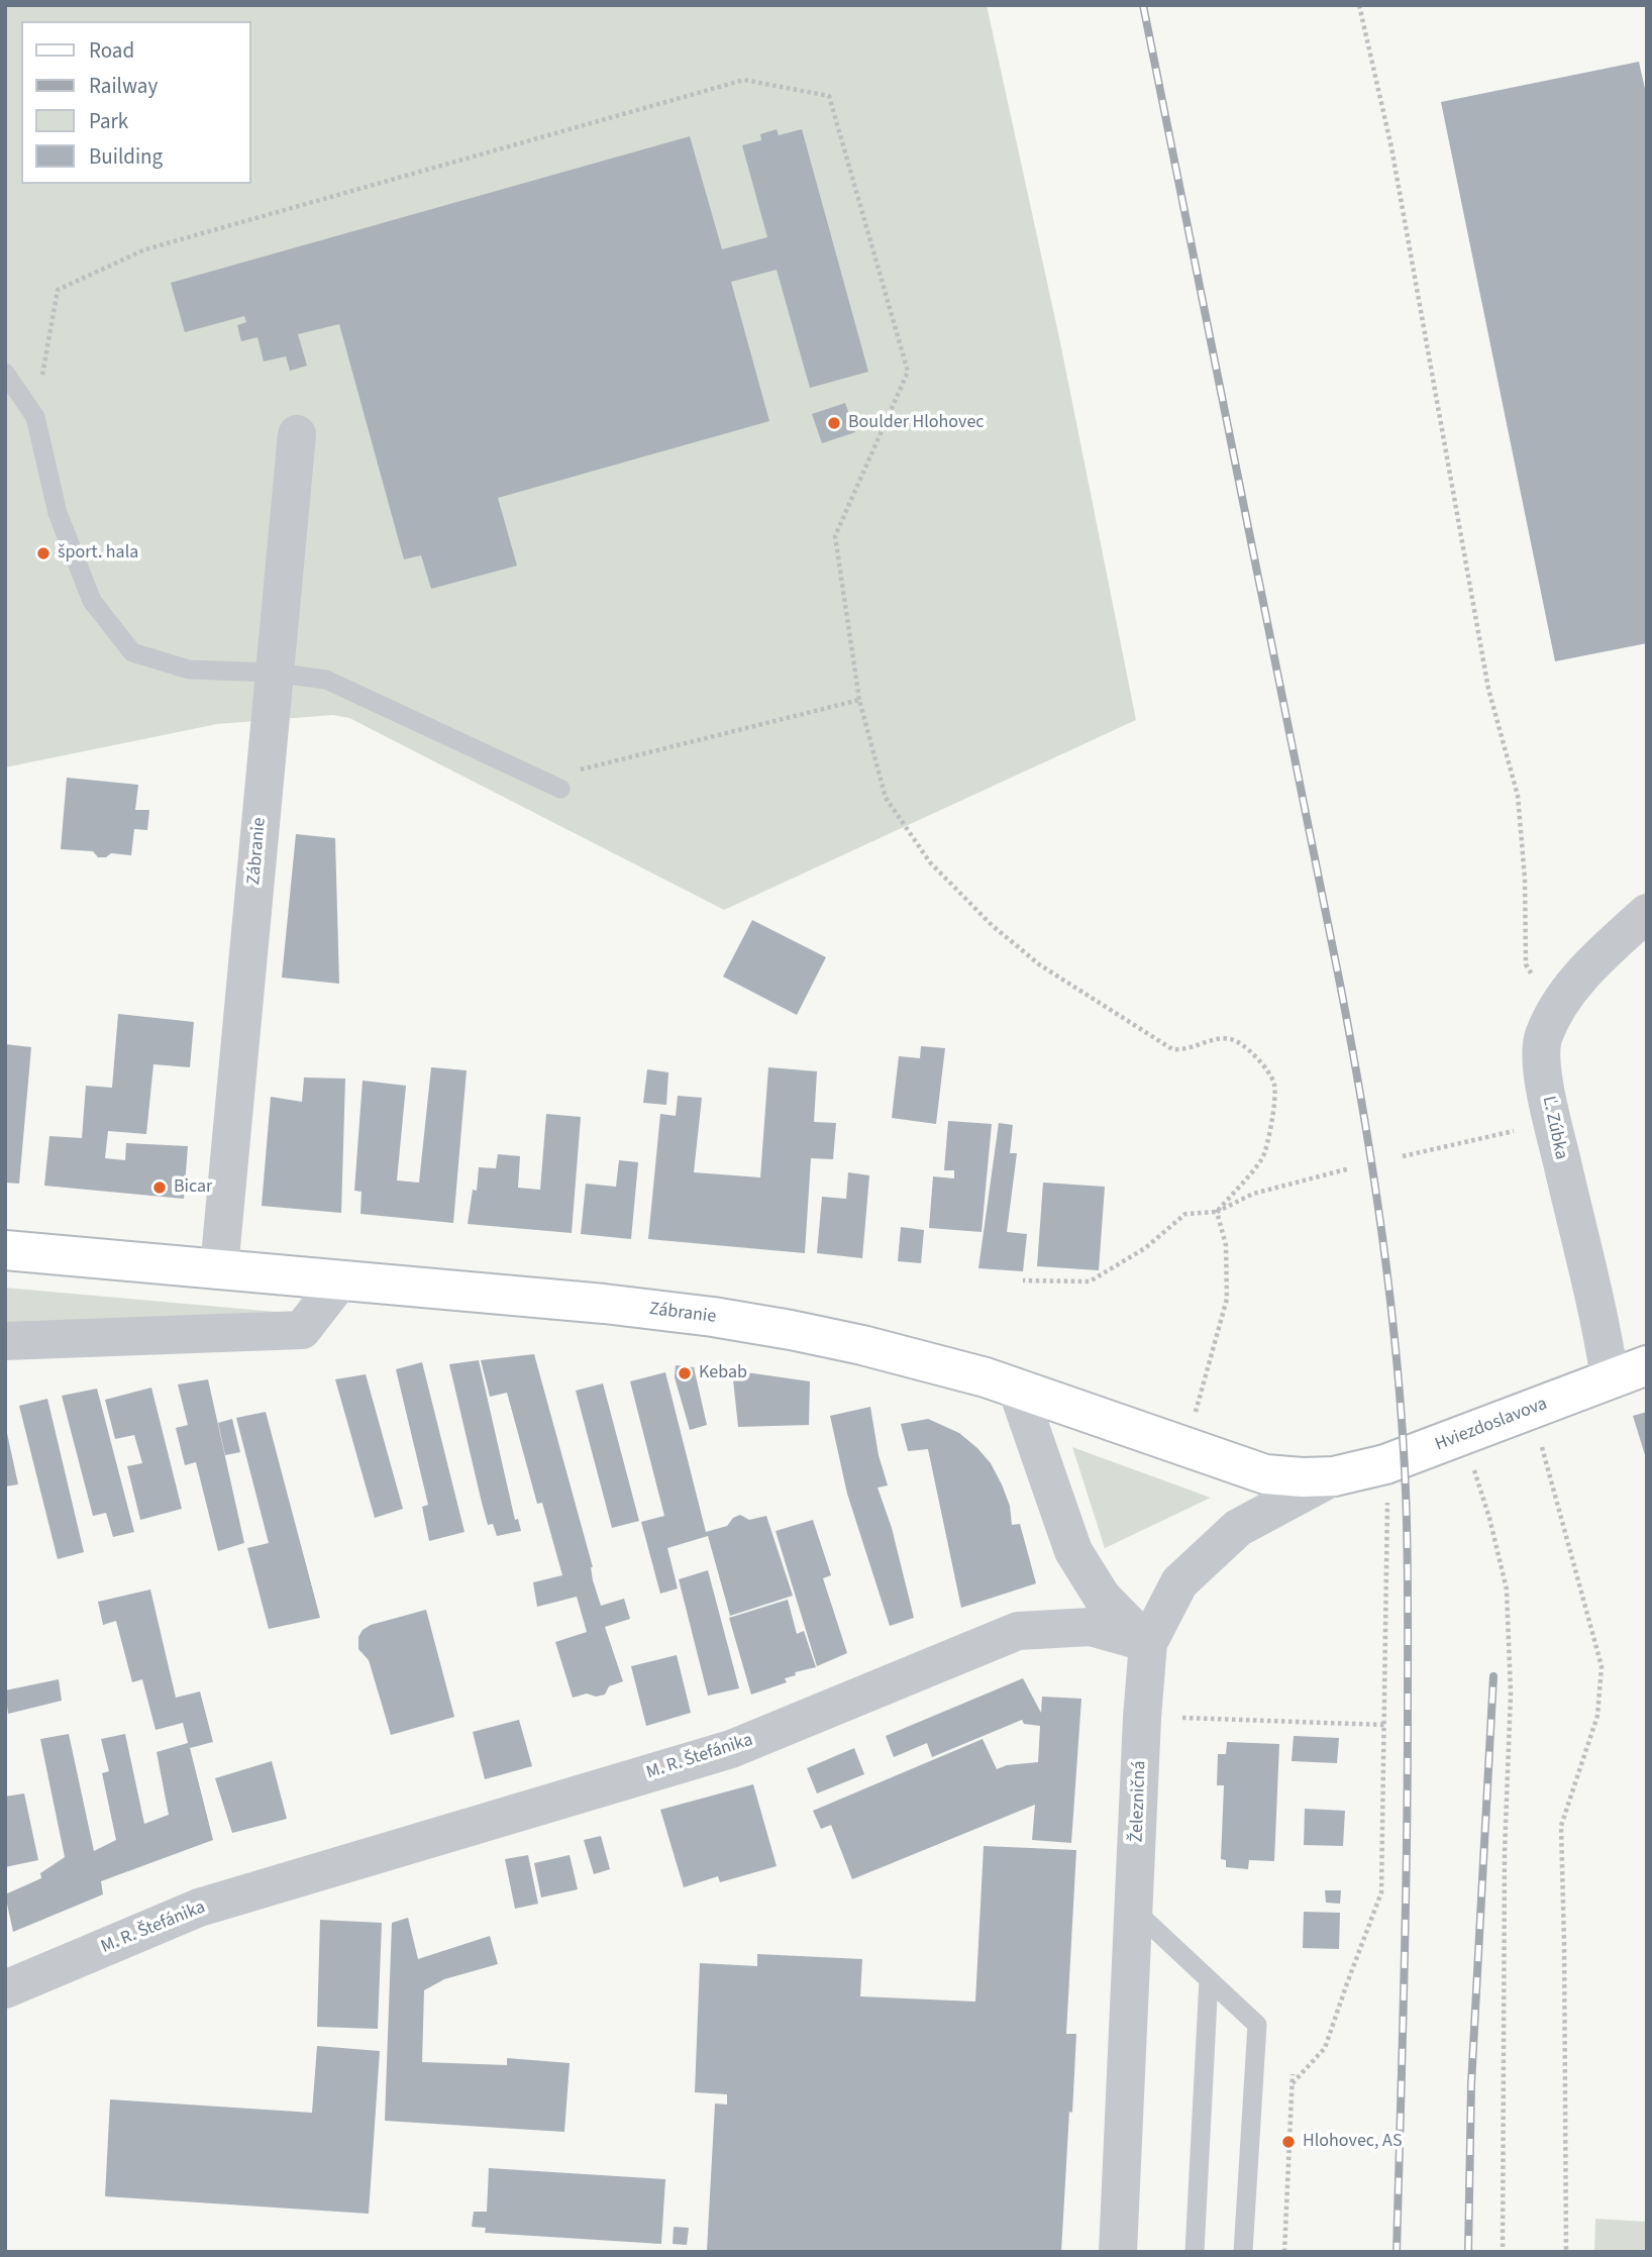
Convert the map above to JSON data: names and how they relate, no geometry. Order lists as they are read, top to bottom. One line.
{"streets":{"main road":["Zábranie","Hviezdoslavova"],"street":["Ľ. Zúbka","M. R. Štefánika","Železničná"]},"crossings":[["Zábranie","Hviezdoslavova"],["Ľ. Zúbka","Hviezdoslavova"],["M. R. Štefánika","Železničná"]],"places":["Boulder Hlohovec","šport. hala","Bicar","Kebab","Hlohovec, AS"],"legend":["Road","Railway","Park","Building"]}
